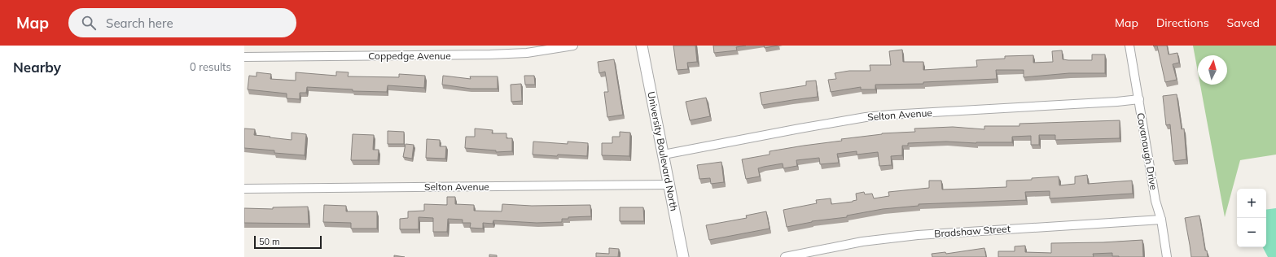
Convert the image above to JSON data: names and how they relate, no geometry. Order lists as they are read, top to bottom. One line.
{"streets":{"street":["Coppedge Avenue","Selton Avenue","University Boulevard North","Cavanaugh Drive","Bradshaw Street"]},"crossings":[["Selton Avenue","University Boulevard North"],["Selton Avenue","Cavanaugh Drive"],["Cavanaugh Drive","Bradshaw Street"]],"scale_bar":"50 m","north":"top","page":{"header":"Map","search":"Search here","nav":["Map","Directions","Saved"],"heading":["Nearby","0 results"],"map_buttons":["+","−"],"scale":"50 m"}}
